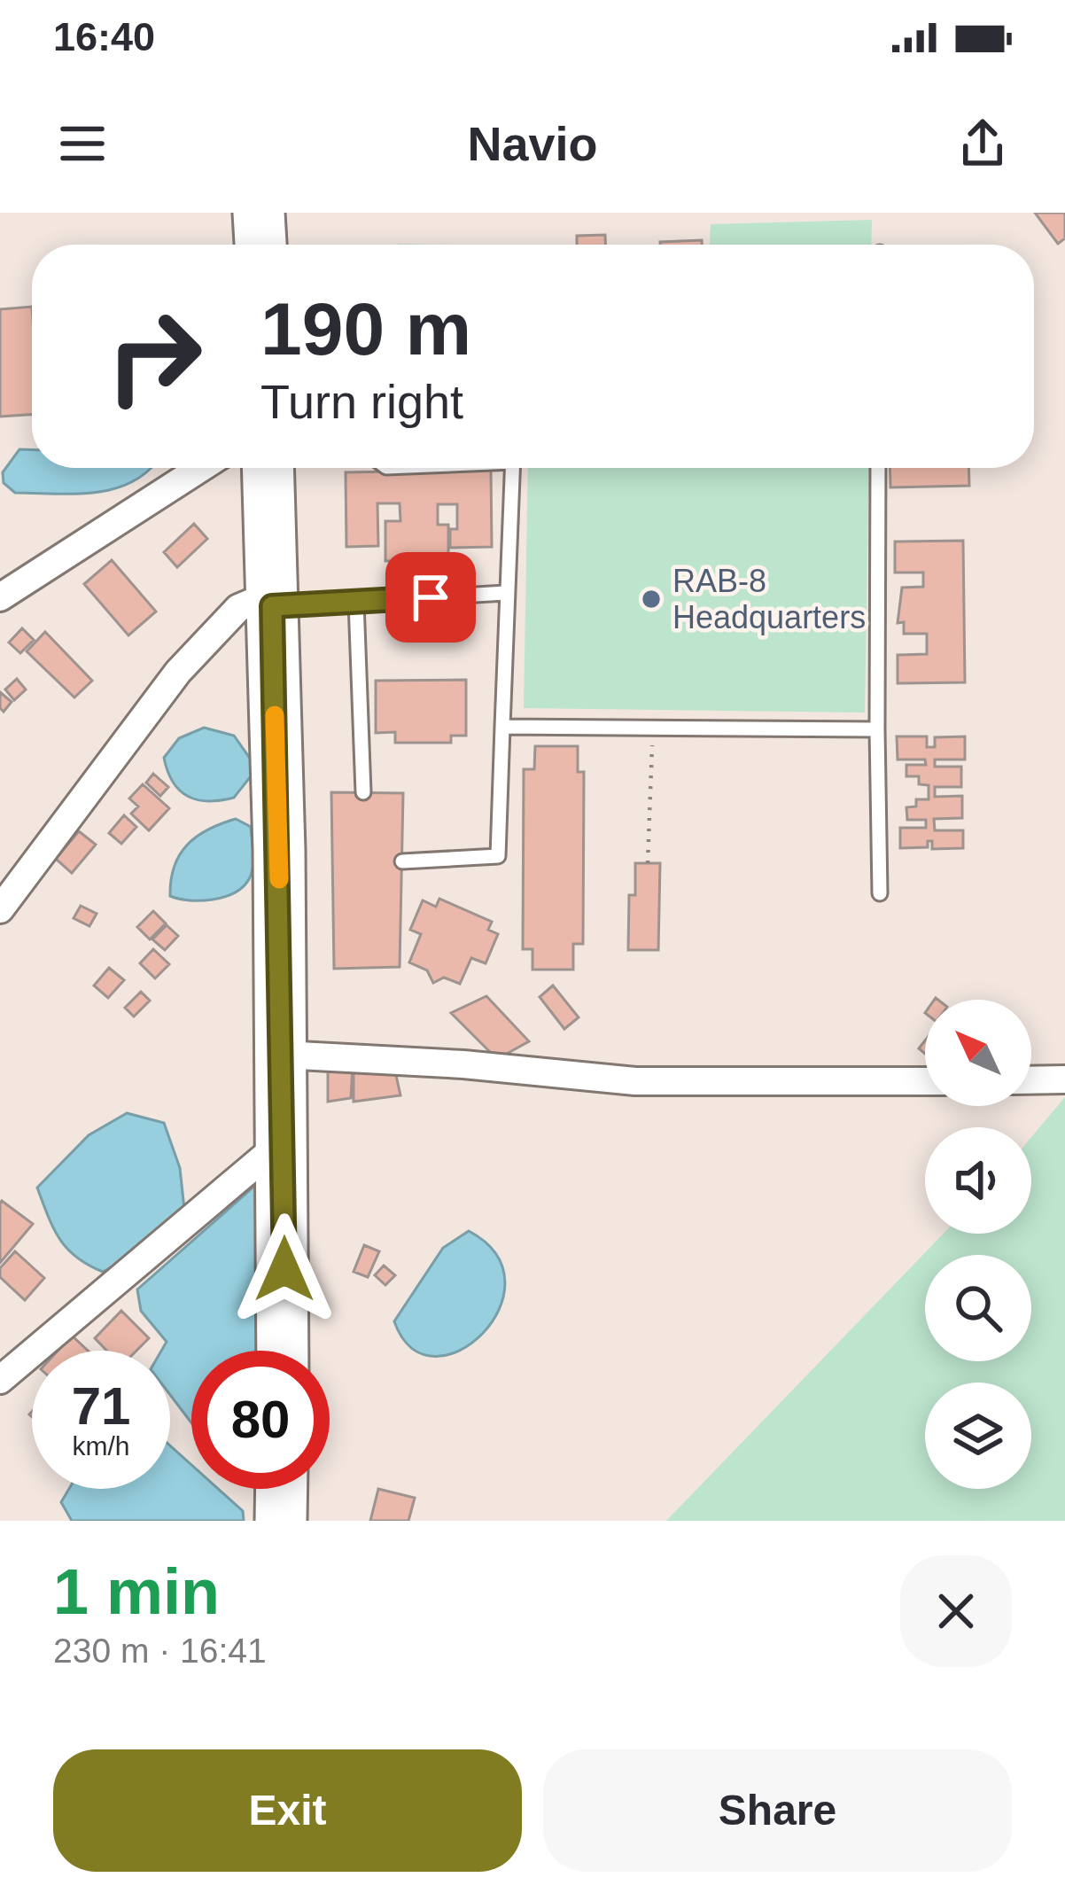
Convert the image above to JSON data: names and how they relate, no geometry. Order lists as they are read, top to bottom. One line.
{"places":["RAB-8 Headquarters"],"north":"top left","page":{"status":"16:40","header":"Navio","turn":["190 m","Turn right"],"speed":"71 km/h","limit":"80","heading":["1 min","230 m · 16:41"],"buttons":["Exit","Share"]}}
